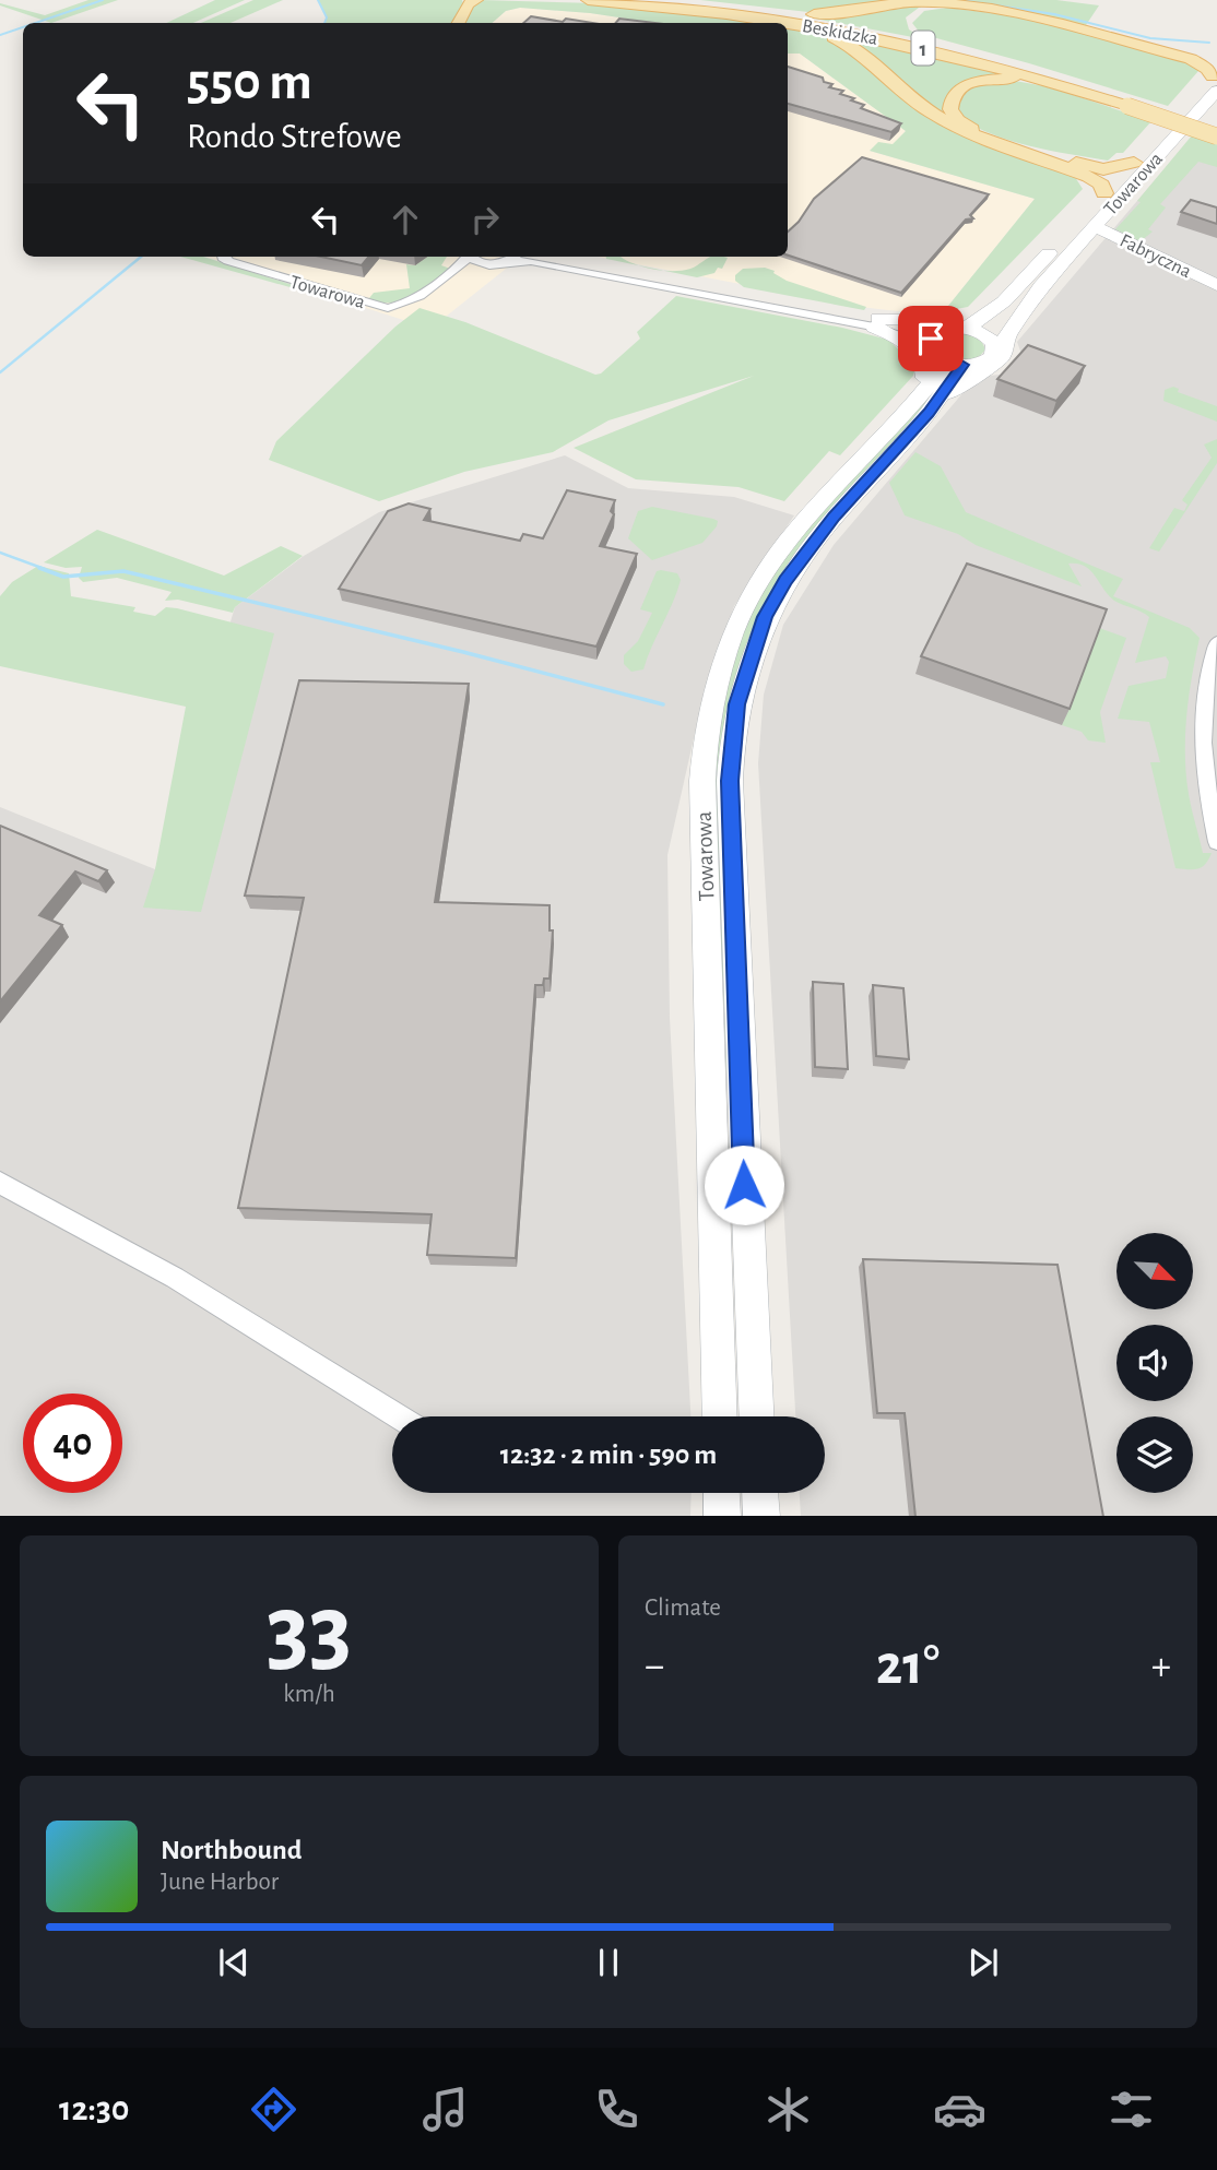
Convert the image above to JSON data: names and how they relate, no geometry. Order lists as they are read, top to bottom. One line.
{"streets":{"main road":["Beskidzka","1"],"street":["Towarowa","Fabryczna"]},"crossings":[["Towarowa","Fabryczna"]],"north":"bottom right","page":{"turn":["550 m","Rondo Strefowe"],"limit":"40","trip":"12:32 · 2 min · 590 m","tile":[["33","km/h"],"Climate"],"heat":["−","21°","+"],"song":["Northbound","June Harbor"],"tabs":"12:30"}}
